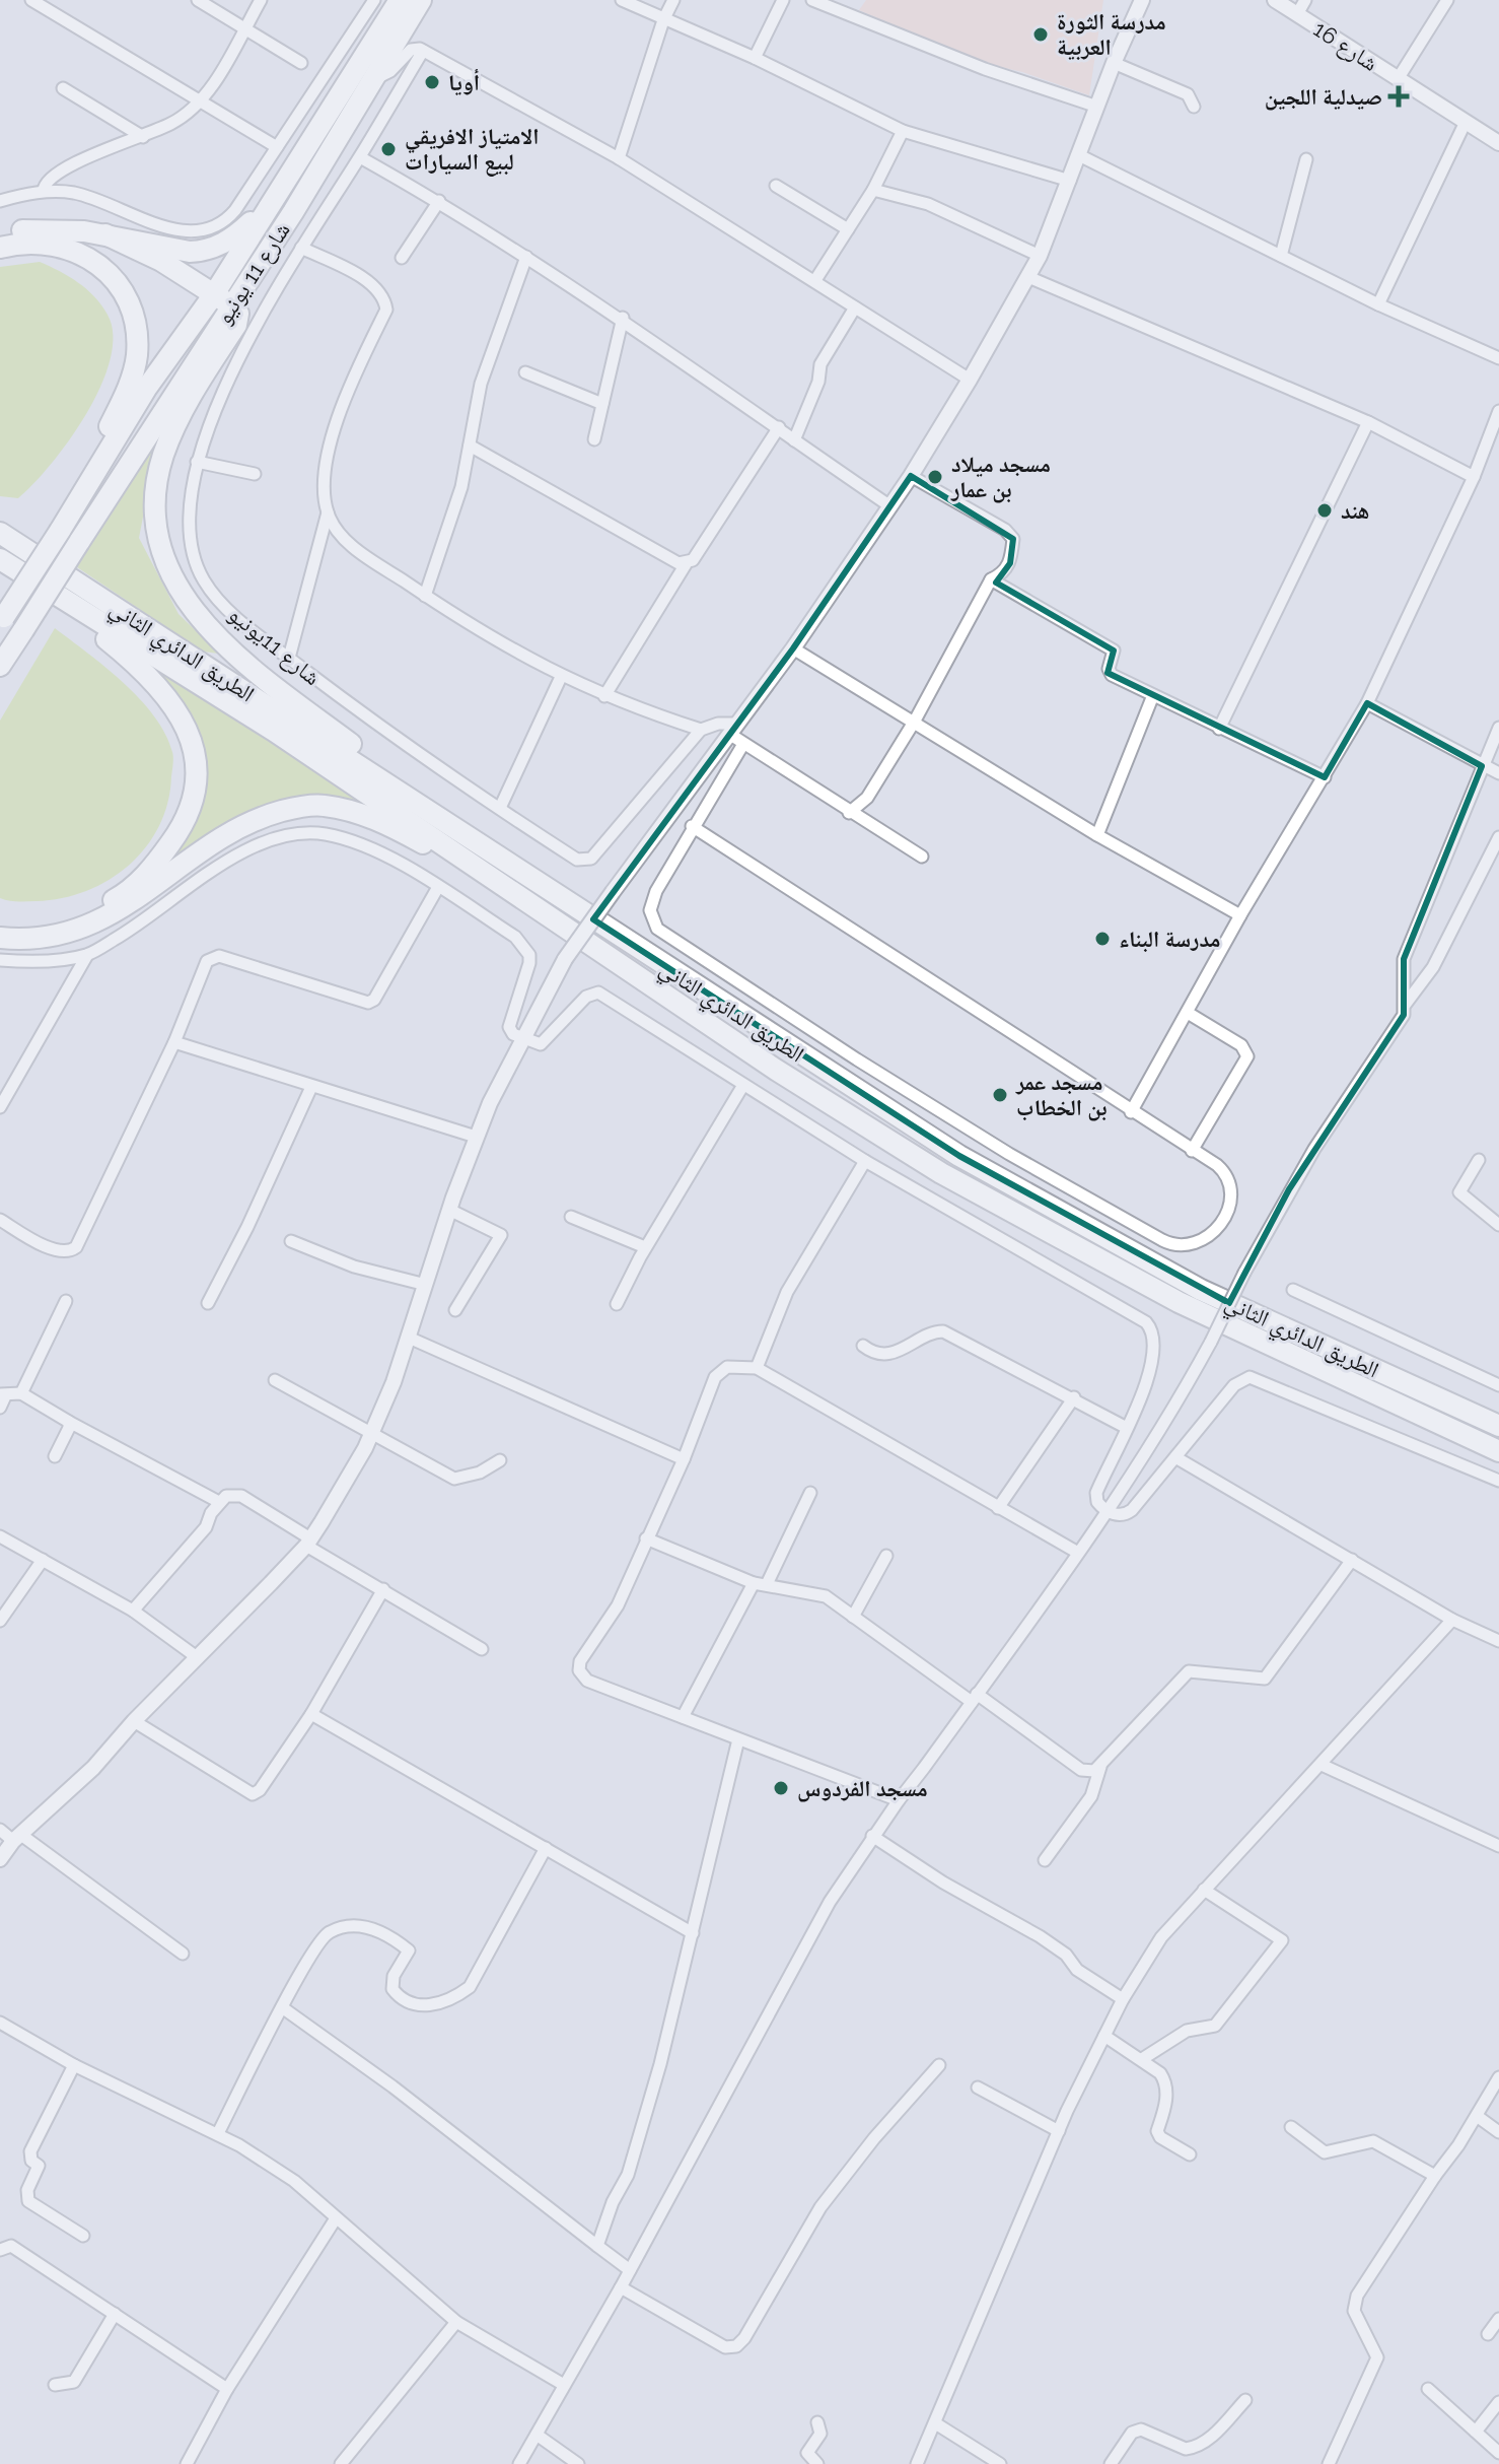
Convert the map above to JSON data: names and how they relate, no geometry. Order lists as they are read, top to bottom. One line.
{"streets":{"highway":["شارع 11 يونيو","الطريق الدائري الثاني"],"street":["شارع 16","شارع 11يونيو"]},"places":{"other":["مدرسة الثورة العربية","أويا","الامتياز الافريقي لبيع السيارات","مسجد ميلاد بن عمار","هند","مدرسة البناء","مسجد عمر بن الخطاب","مسجد الفردوس"],"health":["صيدلية اللجين"]}}
